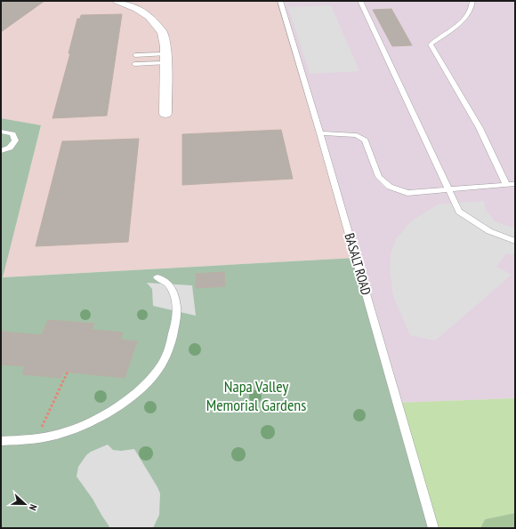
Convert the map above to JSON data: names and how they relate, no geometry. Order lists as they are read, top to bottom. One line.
{"streets":{"lane":["BASALT ROAD"]},"parks":["Napa Valley Memorial Gardens"],"north":"right"}
